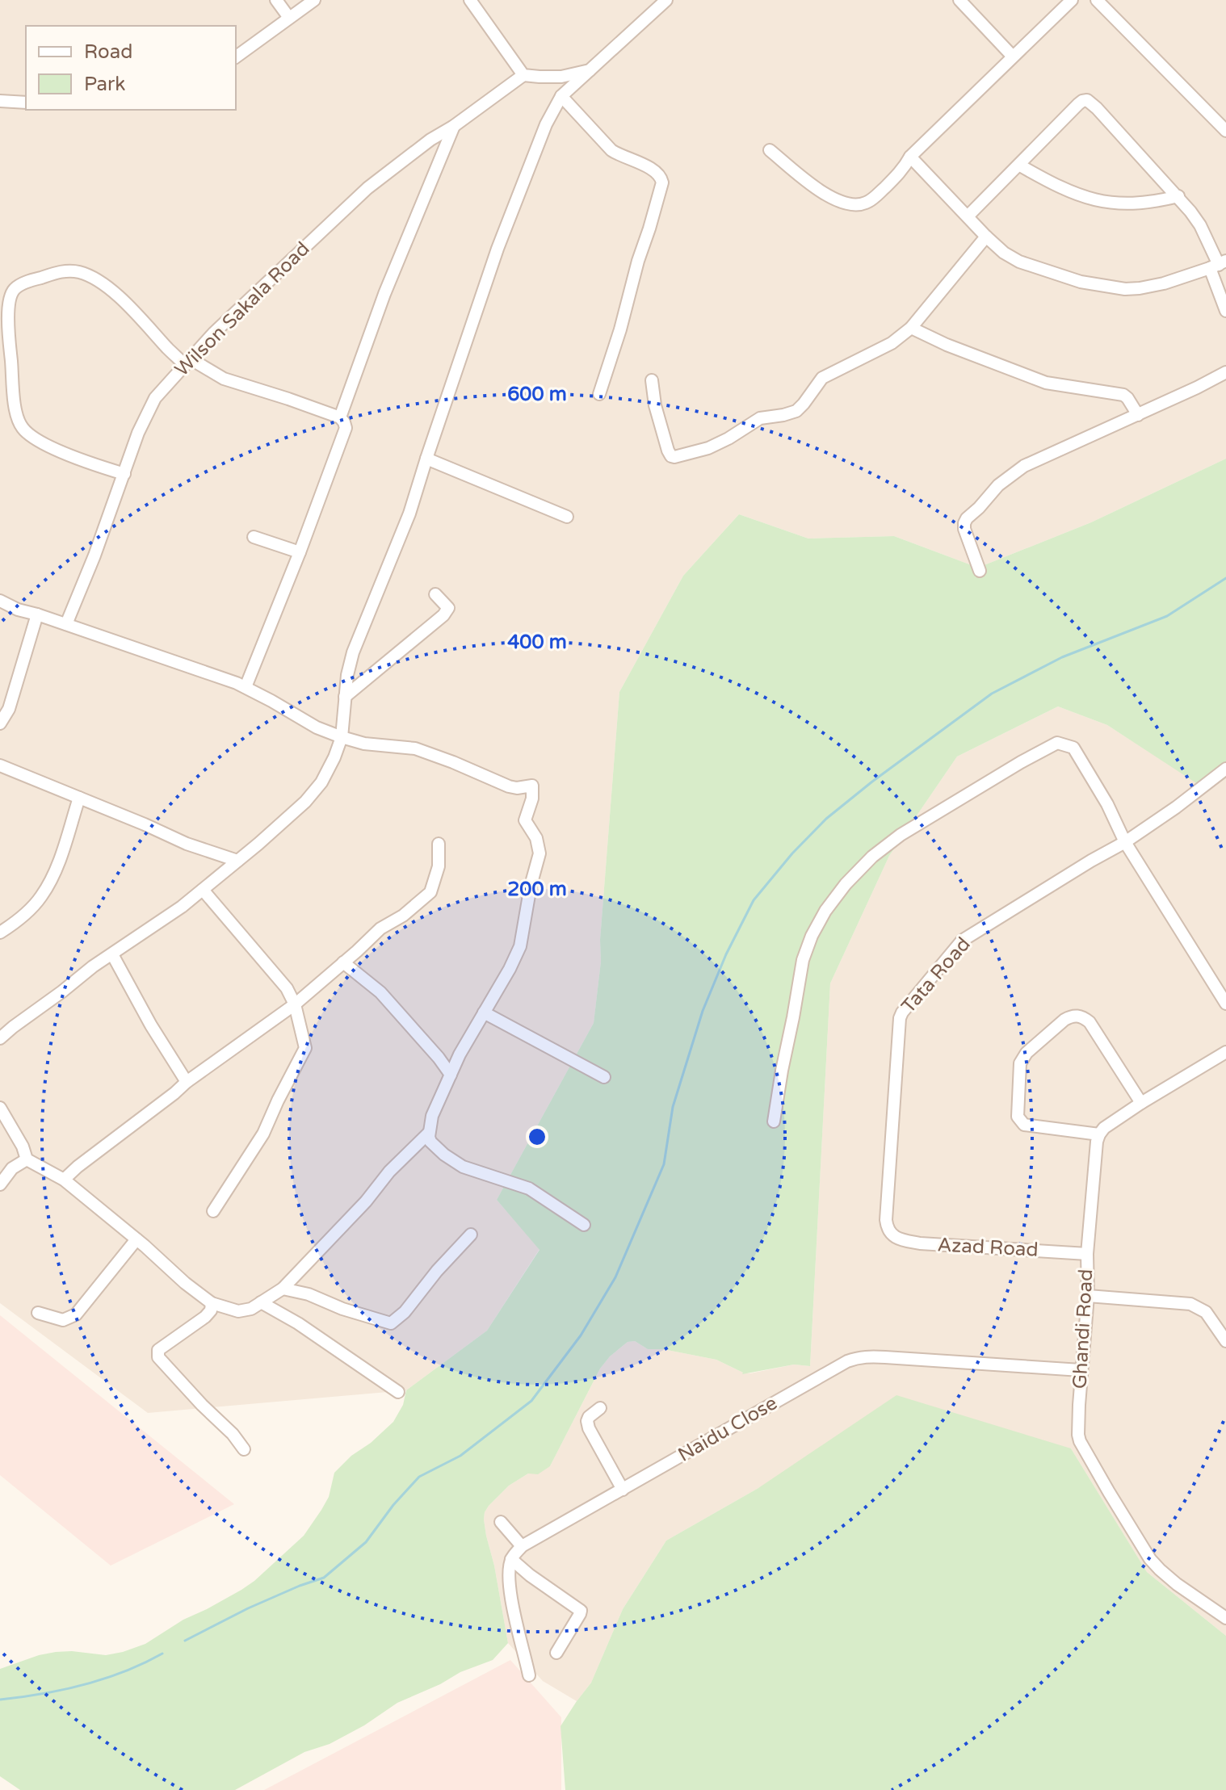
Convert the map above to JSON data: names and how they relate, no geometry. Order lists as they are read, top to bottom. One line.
{"streets":{"street":["Wilson Sakala Road","Tata Road","Azad Road","Ghandi Road","Naidu Close"]},"crossings":[["Tata Road","Azad Road"],["Azad Road","Ghandi Road"],["Ghandi Road","Naidu Close"]],"legend":["Road","Park"],"rings":["600 m","400 m","200 m"]}
